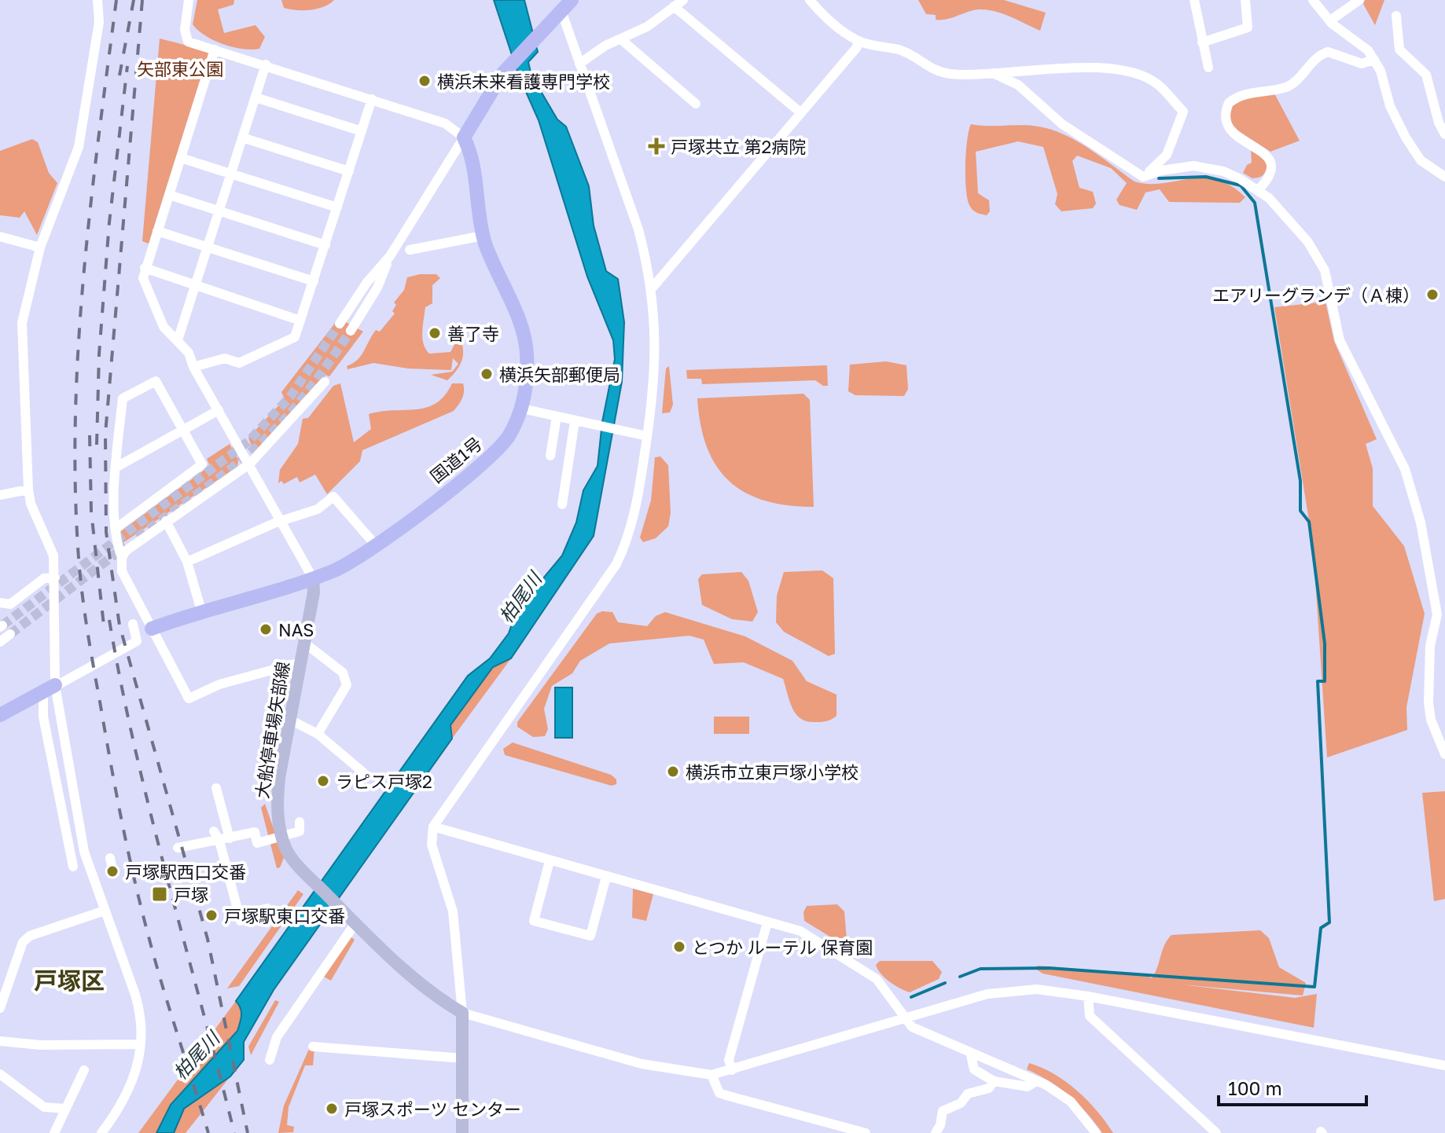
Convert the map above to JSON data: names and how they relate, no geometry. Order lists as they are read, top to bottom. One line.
{"streets":{"highway":["国道1号"],"main road":["大船停車場矢部線"]},"crossings":[["国道1号","大船停車場矢部線"]],"districts":["戸塚区"],"water":["柏尾川"],"parks":["矢部東公園"],"places":{"other":["横浜未来看護専門学校","エアリーグランデ（Ａ棟）","善了寺","横浜矢部郵便局","NAS","横浜市立東戸塚小学校","ラピス戸塚2","戸塚駅西口交番","戸塚駅東口交番","とつか ルーテル 保育園","戸塚スポーツ センター"],"health":["戸塚共立 第2病院"],"transit":["戸塚"]},"scale_bar":"100 m"}
